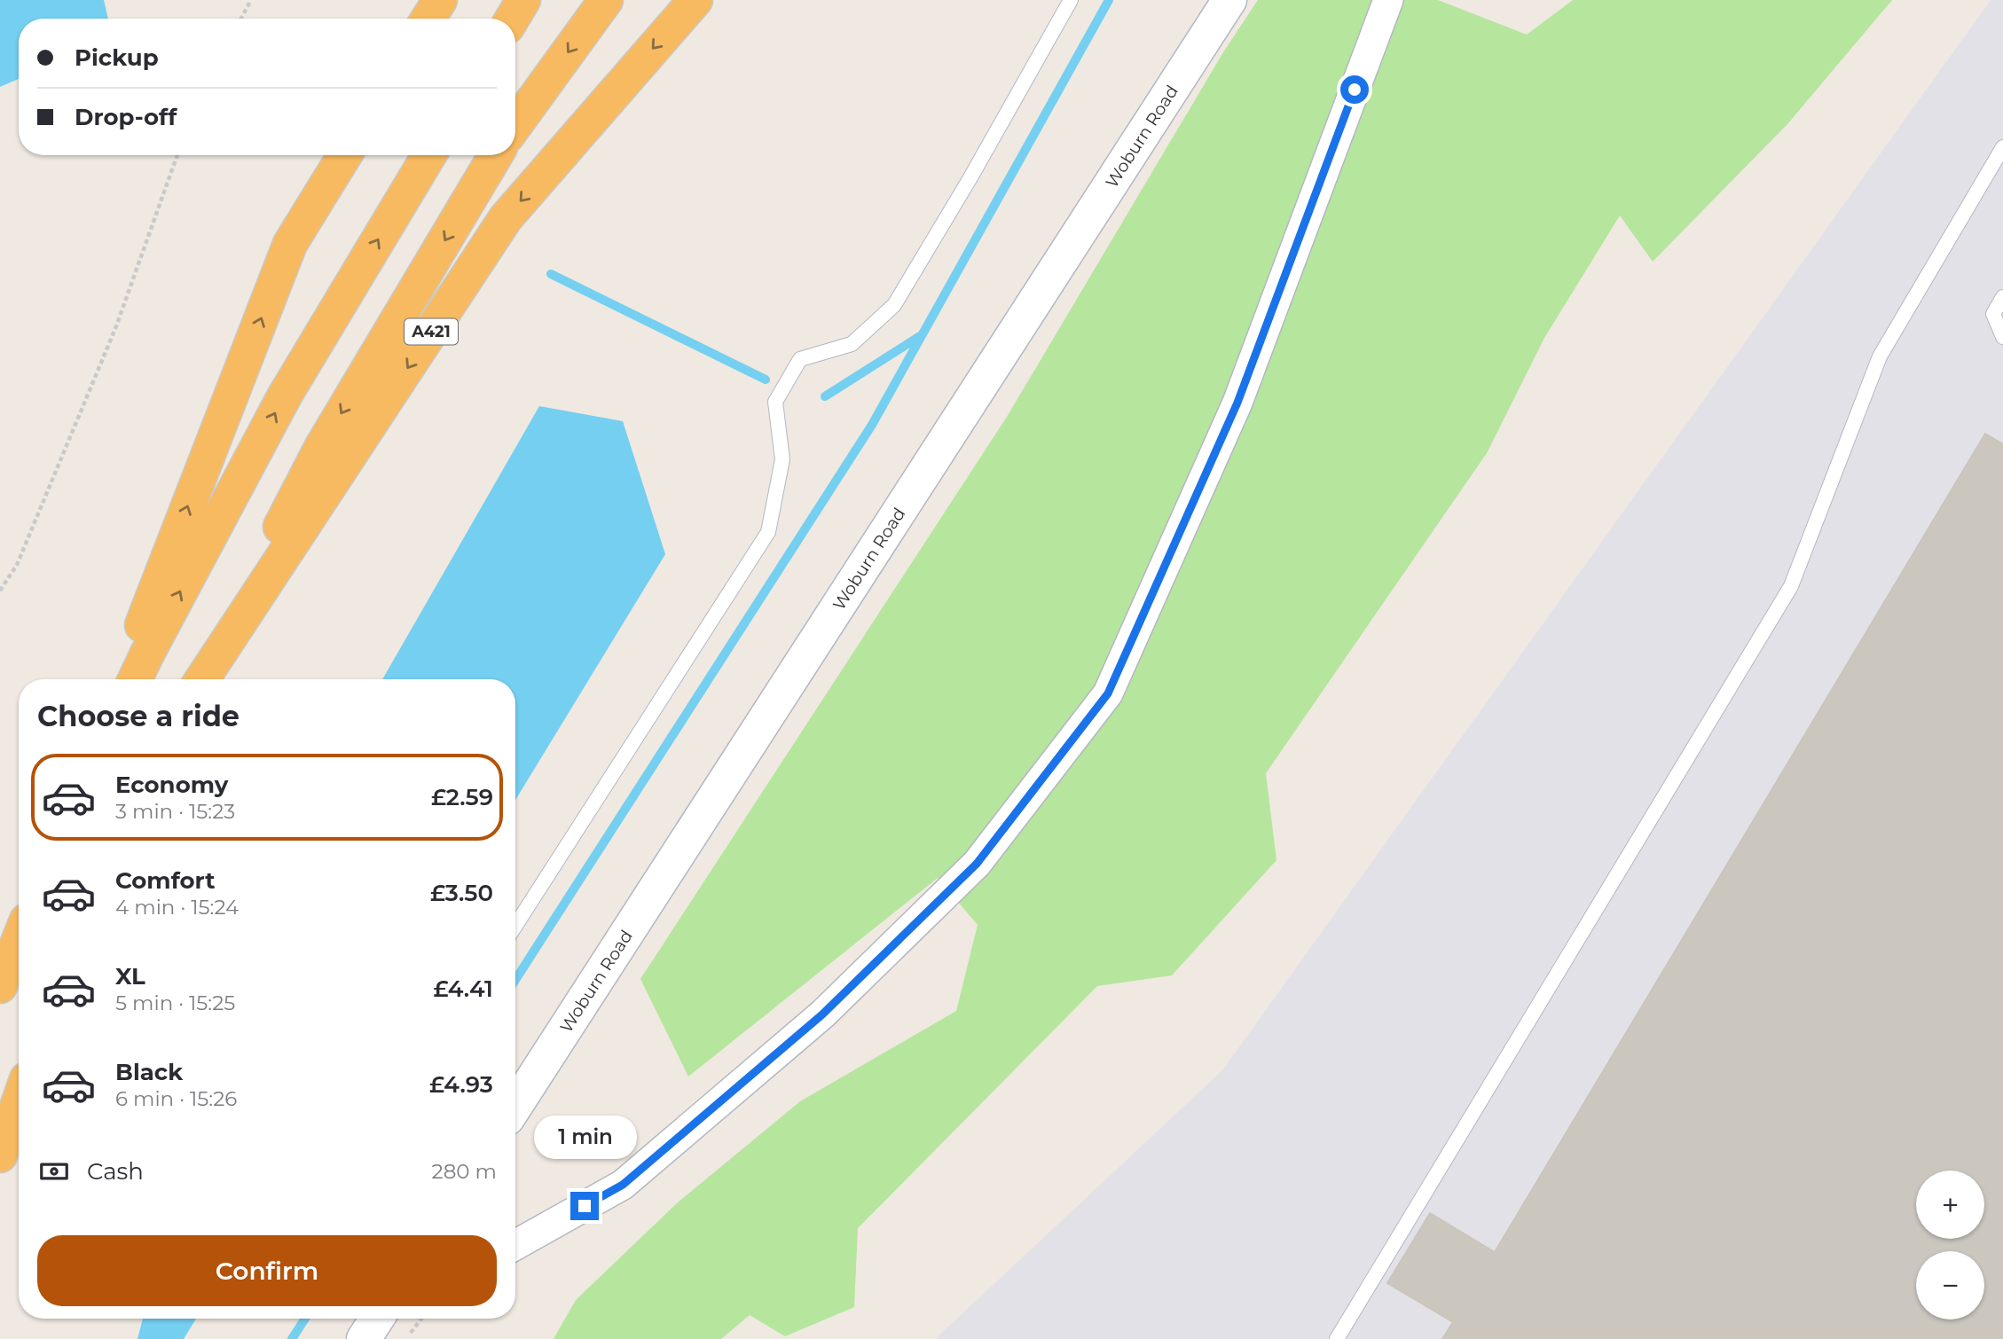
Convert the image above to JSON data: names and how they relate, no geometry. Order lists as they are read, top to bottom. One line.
{"streets":{"highway":["A421"],"street":["Woburn Road"]},"page":{"banner":["Pickup","Drop-off"],"heading":"Choose a ride","list":[{"name":"Economy","note":"3 min · 15:23","value":"£2.59"},{"name":"Comfort","note":"4 min · 15:24","value":"£3.50"},{"name":"XL","note":"5 min · 15:25","value":"£4.41"},{"name":"Black","note":"6 min · 15:26","value":"£4.93"}],"bubble":"1 min","pay":["Cash","280 m"],"map_buttons":["+","−"],"buttons":"Confirm"}}
